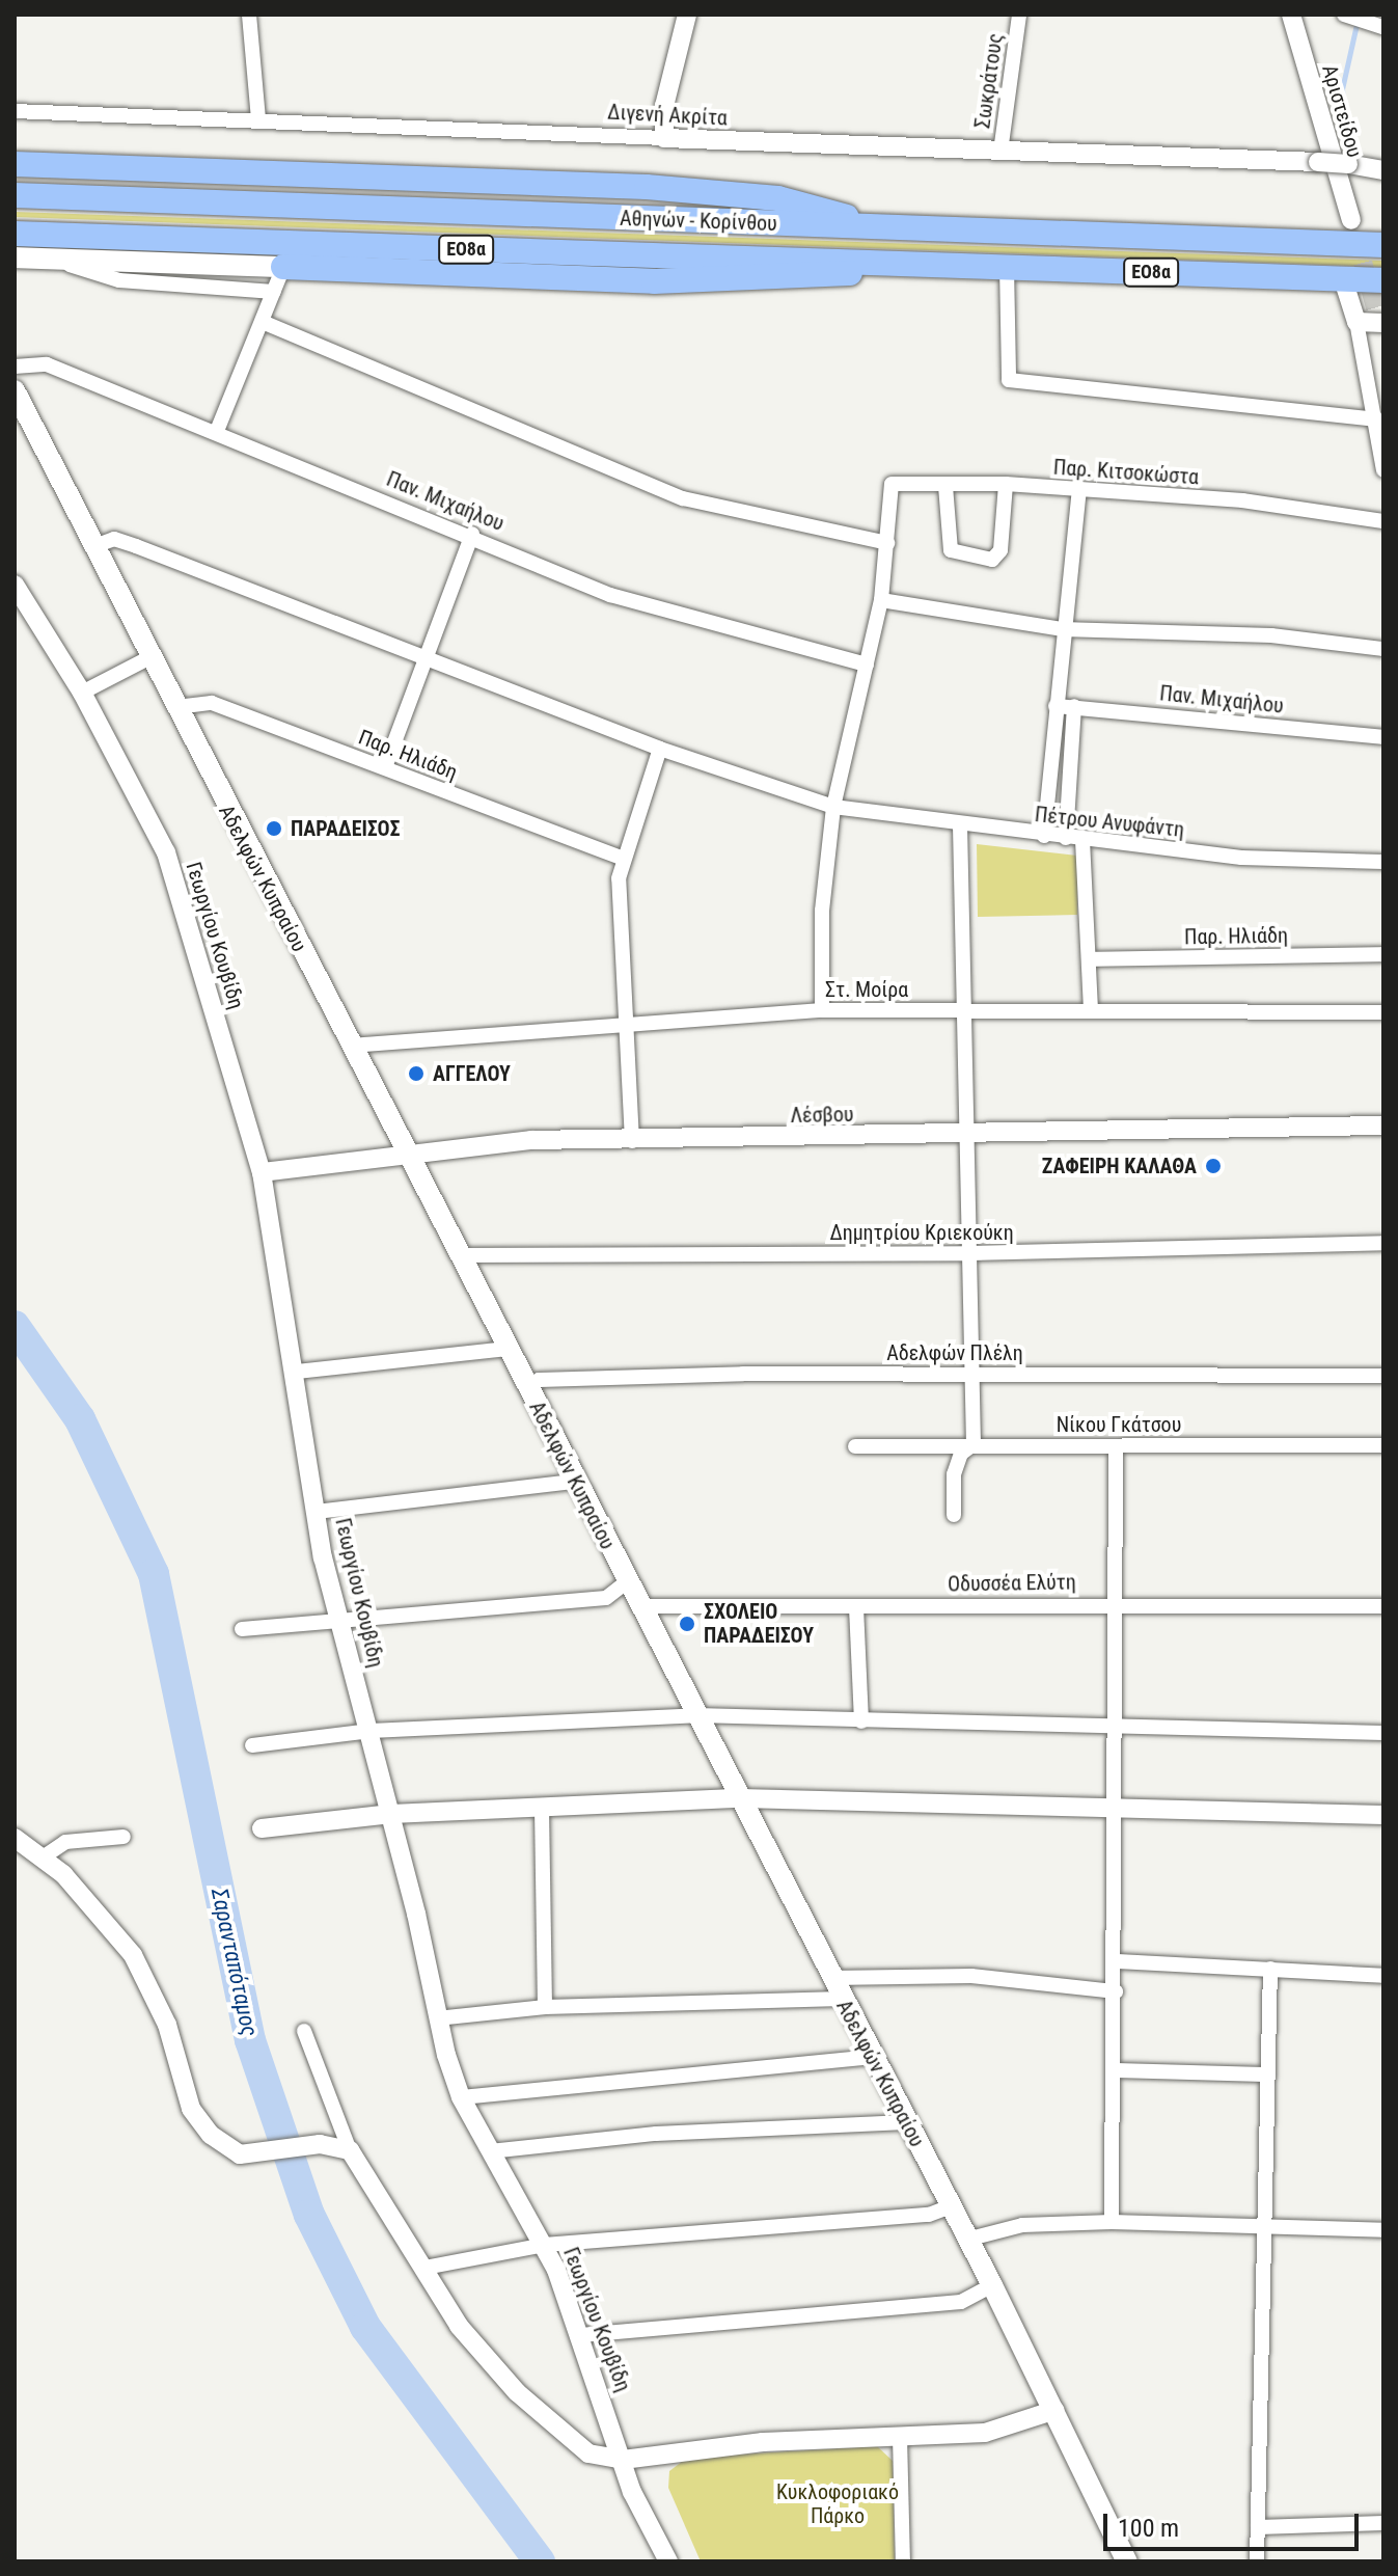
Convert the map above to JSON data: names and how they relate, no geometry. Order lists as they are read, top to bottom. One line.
{"streets":{"highway":["Αθηνών - Κορίνθου","ΕΟ8α"],"main road":["Αδελφών Κυπραίου"],"street":["Σωκράτους","Αριστείδου","Διγενή Ακρίτα","Παρ. Κιτσοκώστα","Παν. Μιχαήλου","Παρ. Ηλιάδη","Πέτρου Ανυφάντη","Γεωργίου Κουβίδη","Στ. Μοίρα","Λέσβου","Δημητρίου Κριεκούκη","Αδελφών Πλέλη","Νίκου Γκάτσου","Οδυσσέα Ελύτη"]},"crossings":[["Σωκράτους","Διγενή Ακρίτα"],["Παρ. Ηλιάδη","Αδελφών Κυπραίου"],["Πέτρου Ανυφάντη","Αδελφών Κυπραίου"],["Αδελφών Κυπραίου","Στ. Μοίρα"],["Αδελφών Κυπραίου","Λέσβου"],["Αδελφών Κυπραίου","Δημητρίου Κριεκούκη"],["Αδελφών Κυπραίου","Αδελφών Πλέλη"],["Αδελφών Κυπραίου","Οδυσσέα Ελύτη"],["Γεωργίου Κουβίδη","Λέσβου"]],"water":["Σαρανταπόταμος"],"parks":["Κυκλοφοριακό Πάρκο"],"places":["ΠΑΡΑΔΕΙΣΟΣ","ΑΓΓΕΛΟΥ","ΖΑΦΕΙΡΗ ΚΑΛΑΘΑ","ΣΧΟΛΕΙΟ ΠΑΡΑΔΕΙΣΟΥ"],"scale_bar":"100 m"}
